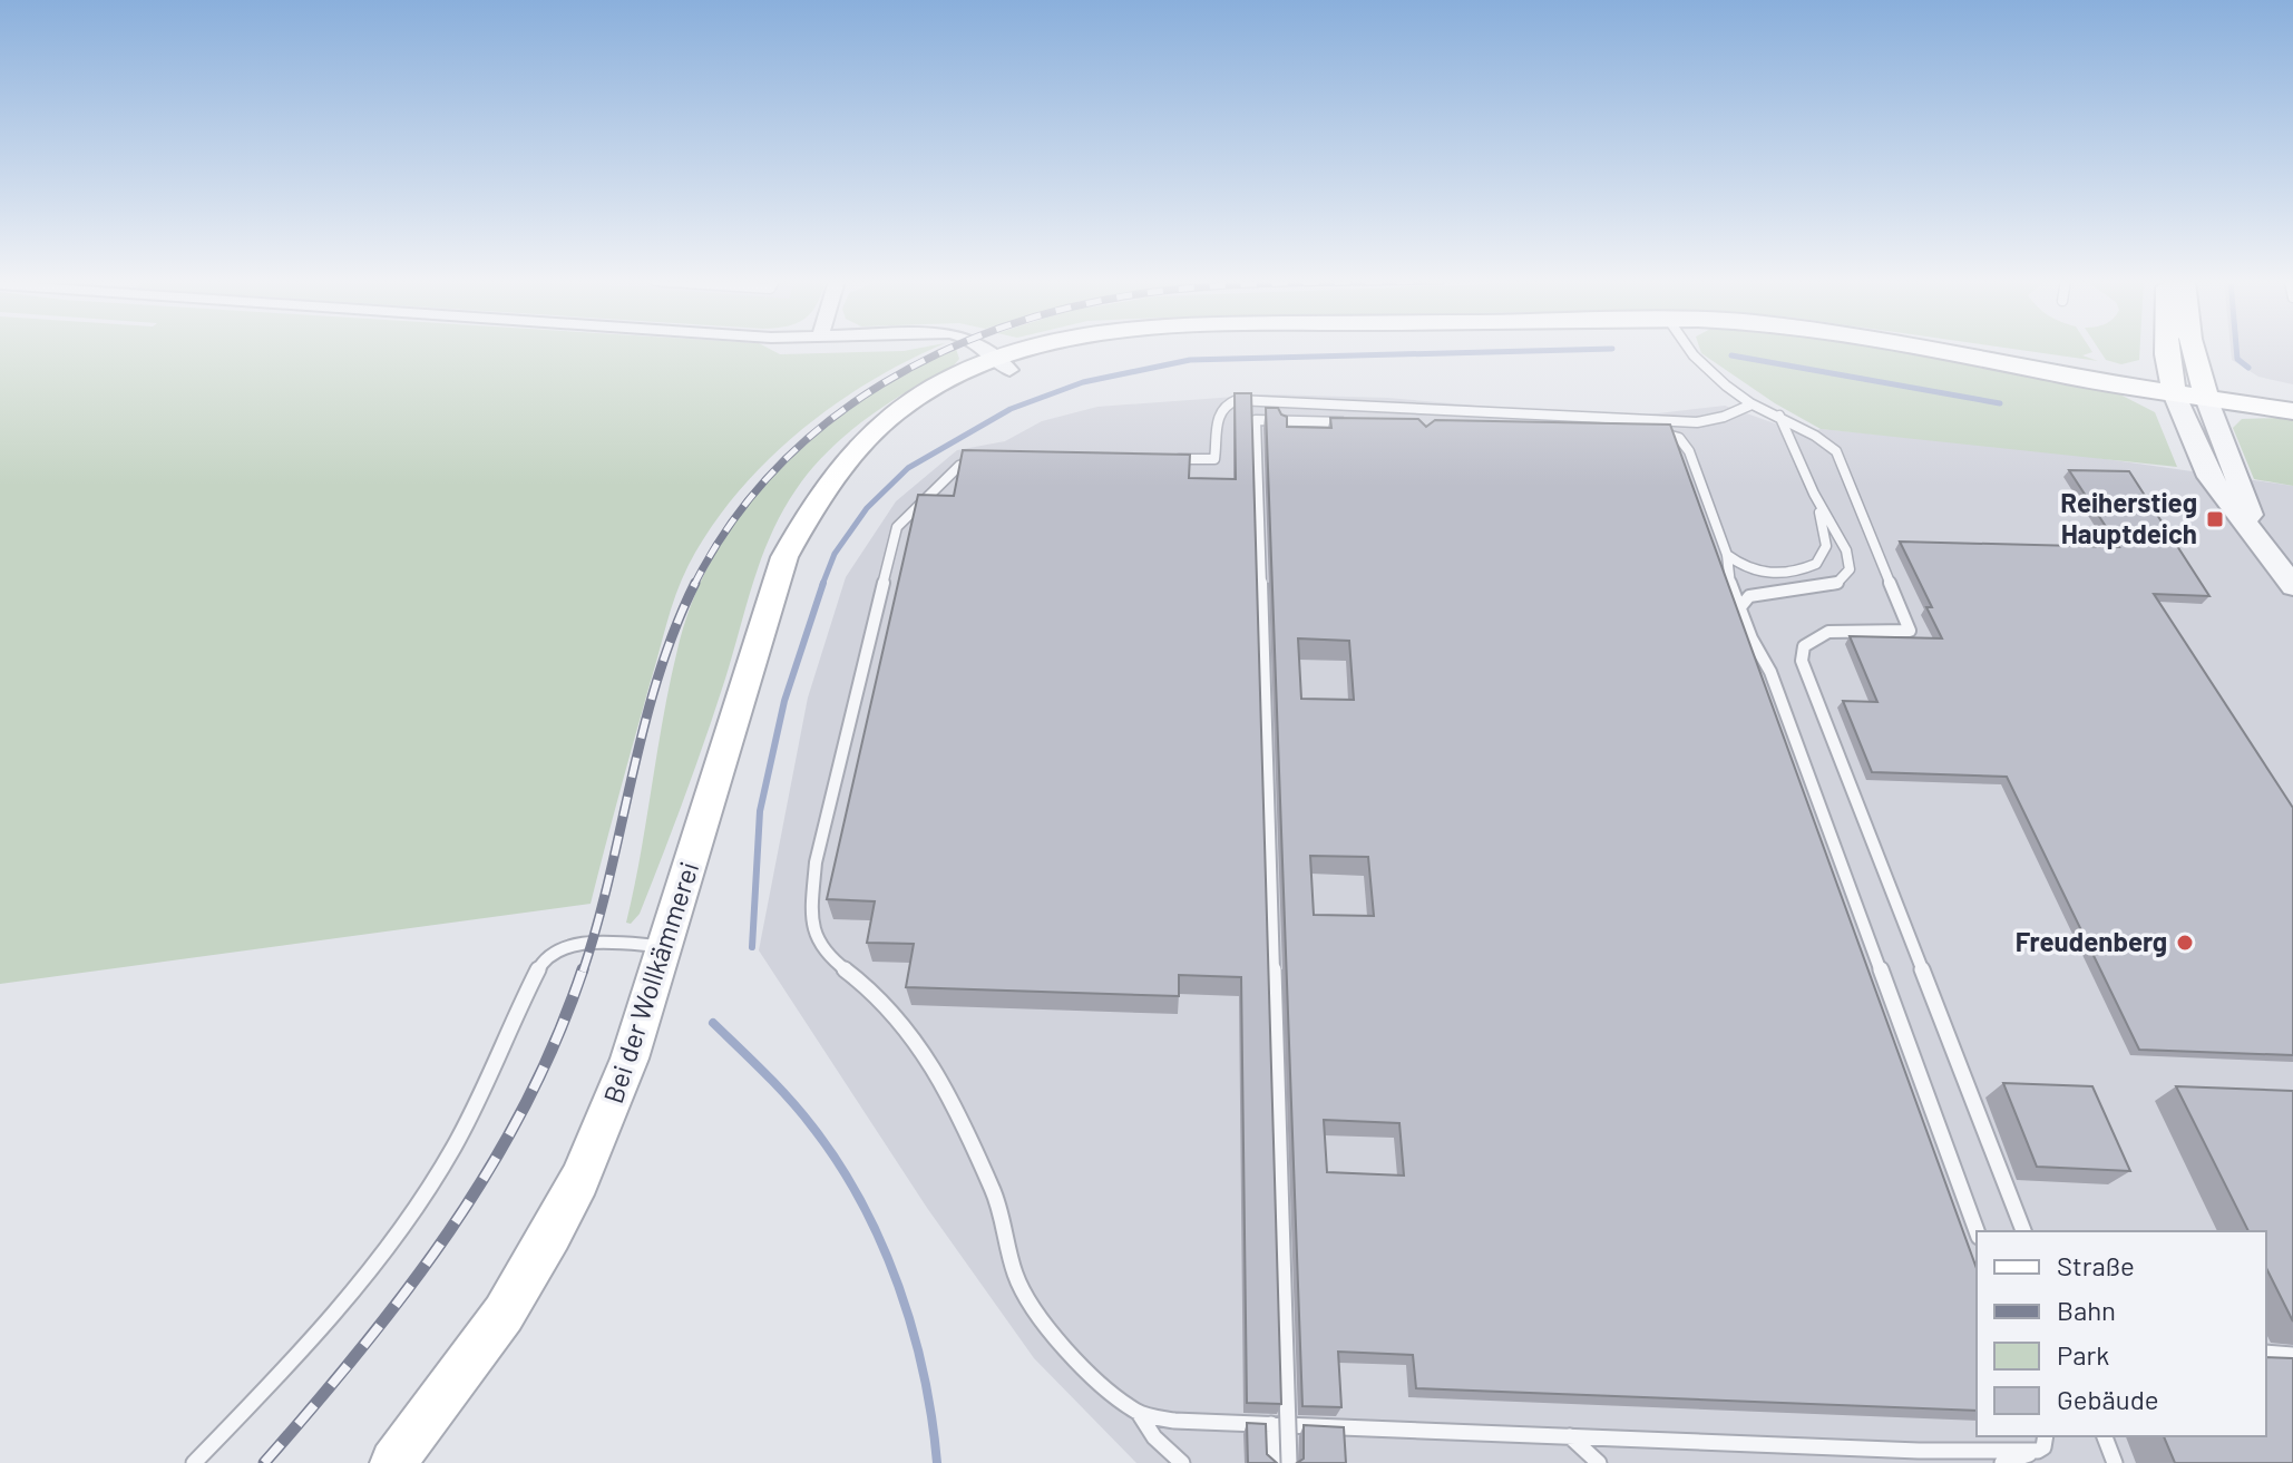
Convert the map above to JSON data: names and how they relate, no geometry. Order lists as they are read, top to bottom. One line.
{"streets":{"main road":["Bei der Wollkämmerei"]},"places":{"transit":["Reiherstieg Hauptdeich"],"other":["Freudenberg"]},"legend":["Straße","Bahn","Park","Gebäude"]}
